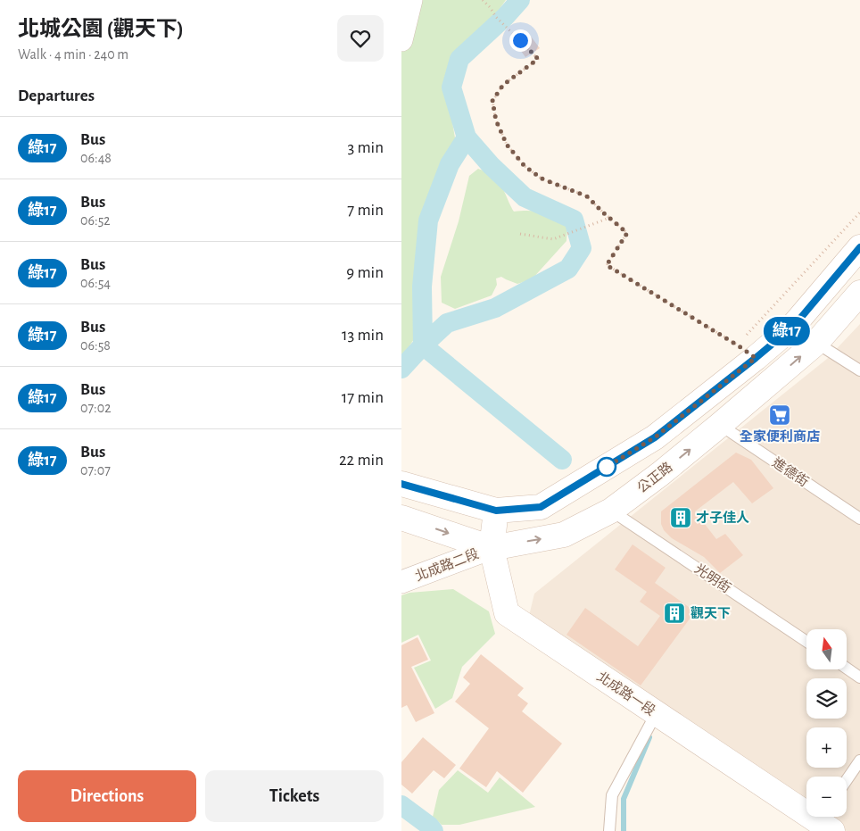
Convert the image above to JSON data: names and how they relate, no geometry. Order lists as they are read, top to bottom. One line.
{"streets":{"street":["公正路","北成路二段","北成路一段"],"lane":["進德街","光明街"]},"crossings":[["進德街","公正路"],["公正路","北成路二段"],["公正路","光明街"],["公正路","北成路一段"],["北成路二段","北成路一段"]],"places":{"supermarket":["全家便利商店"],"building":["才子佳人","觀天下"]},"lines":["bus line 綠17"],"north":"top","page":{"heading":[["北城公園 (觀天下)","Walk · 4 min · 240 m"],"Departures"],"on_map":"綠17","list":[{"mark":"綠17","name":"Bus","note":"06:48","value":"3 min"},{"mark":"綠17","name":"Bus","note":"06:52","value":"7 min"},{"mark":"綠17","name":"Bus","note":"06:54","value":"9 min"},{"mark":"綠17","name":"Bus","note":"06:58","value":"13 min"},{"mark":"綠17","name":"Bus","note":"07:02","value":"17 min"},{"mark":"綠17","name":"Bus","note":"07:07","value":"22 min"}],"map_buttons":["+","−"],"buttons":["Directions","Tickets"]}}
